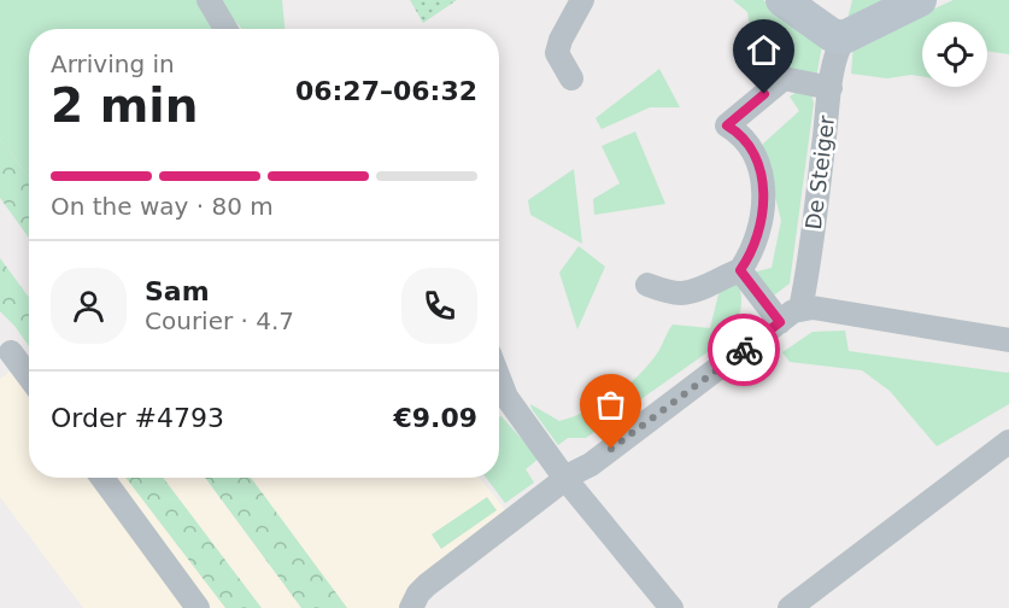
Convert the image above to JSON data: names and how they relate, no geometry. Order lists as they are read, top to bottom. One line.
{"streets":{"street":["De Steiger"]},"page":{"heading":["2 min","Arriving in","06:27–06:32"],"panel":["Sam","Courier · 4.7","Order #4793","€9.09"],"bar":"On the way · 80 m"}}
